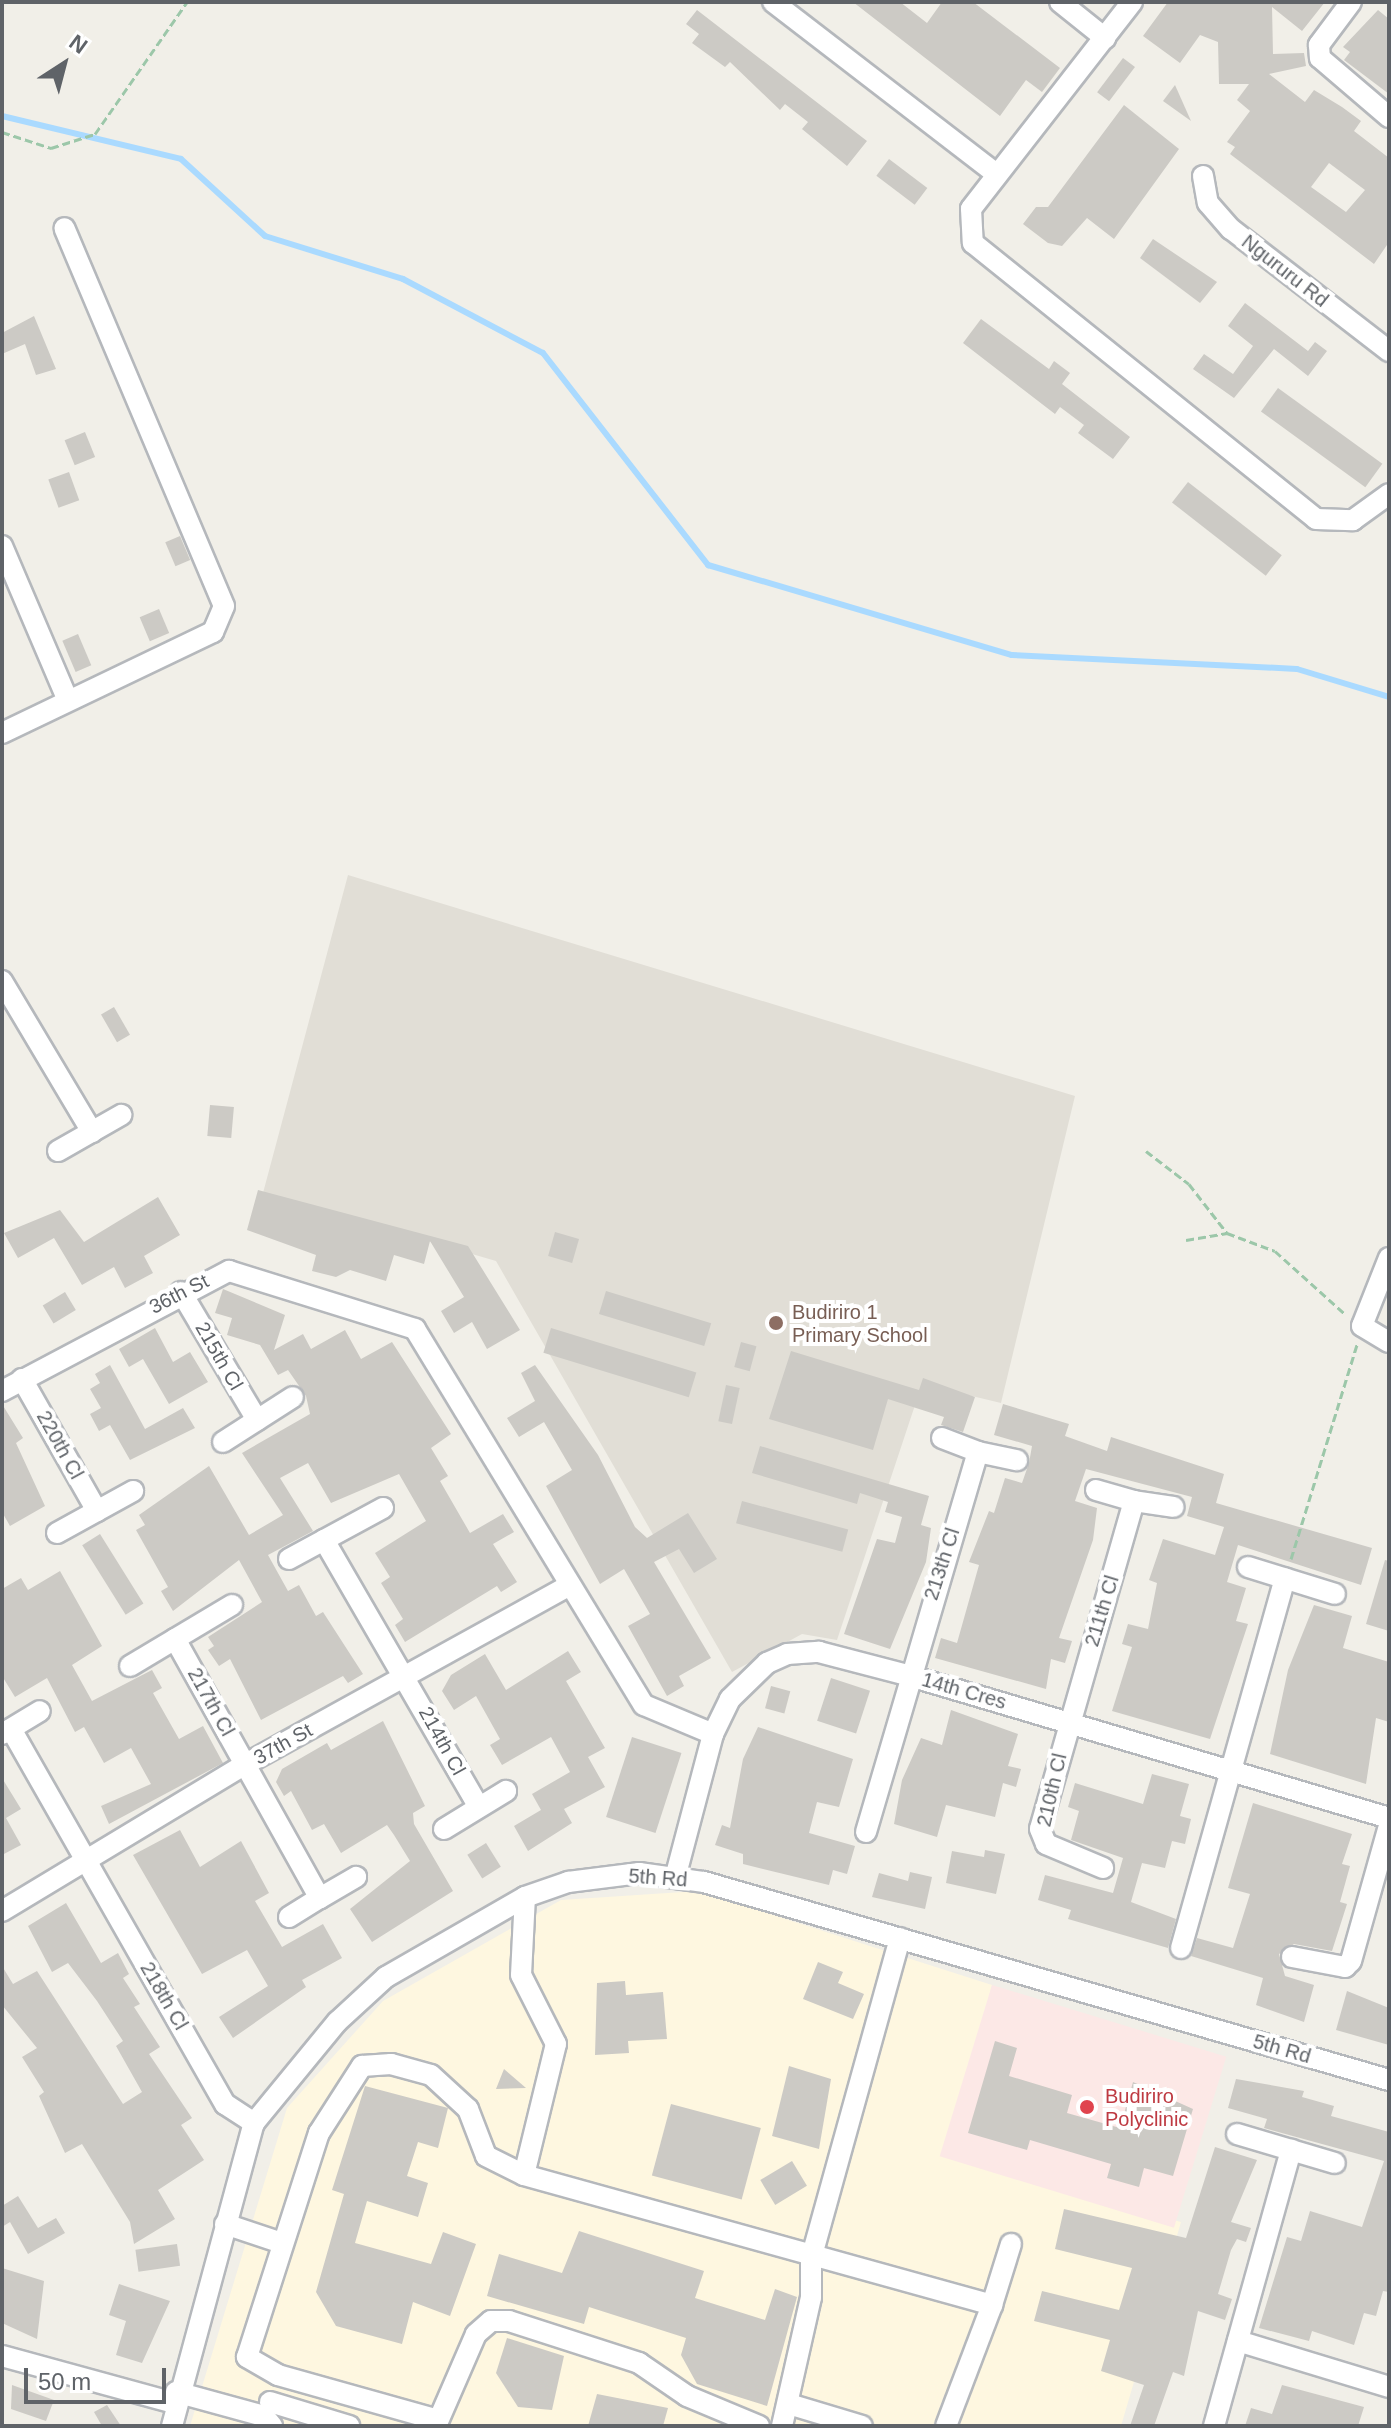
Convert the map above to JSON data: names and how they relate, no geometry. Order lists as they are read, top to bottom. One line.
{"streets":{"street":["Ngururu Rd","36th St","215th Cl","220th Cl","213th Cl","211th Cl","14th Cres","217th Cl","214th Cl","37th St","210th Cl","5th Rd","218th Cl"]},"crossings":[["36th St","215th Cl"],["36th St","220th Cl"],["36th St","37th St"],["213th Cl","14th Cres"],["211th Cl","14th Cres"],["211th Cl","210th Cl"],["14th Cres","210th Cl"],["14th Cres","5th Rd"],["217th Cl","37th St"],["214th Cl","37th St"],["37th St","218th Cl"],["5th Rd","218th Cl"]],"places":["Budiriro 1 Primary School","Budiriro Polyclinic"],"scale_bar":"50 m","north":"top right"}
